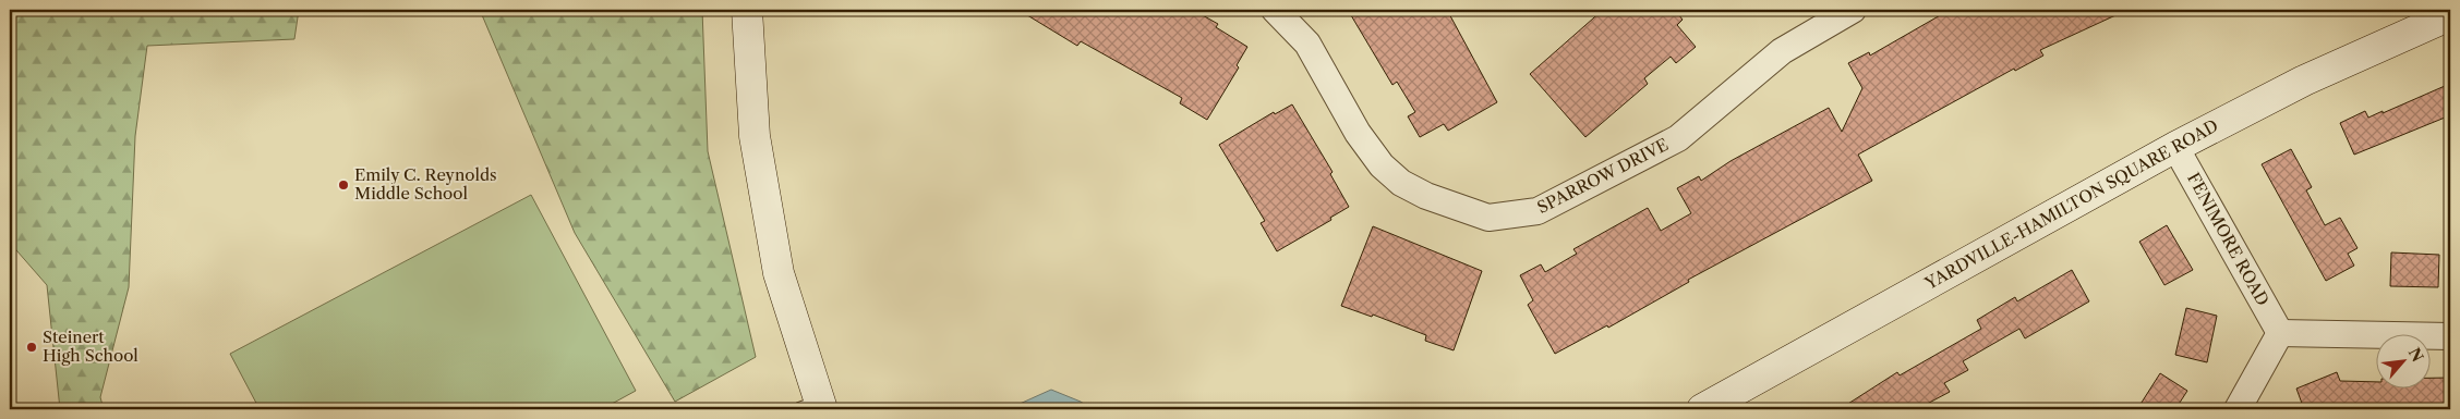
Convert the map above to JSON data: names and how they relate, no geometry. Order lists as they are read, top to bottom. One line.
{"streets":{"street":["SPARROW DRIVE","YARDVILLE-HAMILTON SQUARE ROAD","FENIMORE ROAD"]},"crossings":[["YARDVILLE-HAMILTON SQUARE ROAD","FENIMORE ROAD"]],"places":["Emily C. Reynolds Middle School","Steinert High School"],"north":"top right"}
